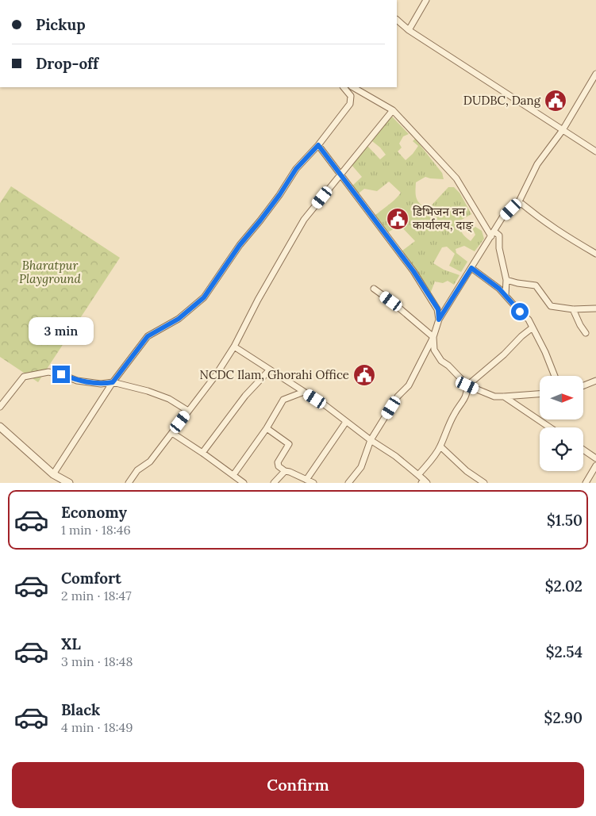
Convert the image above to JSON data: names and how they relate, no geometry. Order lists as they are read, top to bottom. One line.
{"parks":["Bharatpur Playground"],"places":{"public building":["DUDBC, Dang","डिभिजन वन कार्यालय, दाङ्","NCDC Ilam, Ghorahi Office"]},"north":"right","page":{"banner":["Pickup","Drop-off"],"bubble":"3 min","list":[{"name":"Economy","note":"1 min · 18:46","value":"$1.50"},{"name":"Comfort","note":"2 min · 18:47","value":"$2.02"},{"name":"XL","note":"3 min · 18:48","value":"$2.54"},{"name":"Black","note":"4 min · 18:49","value":"$2.90"}],"buttons":"Confirm"}}
